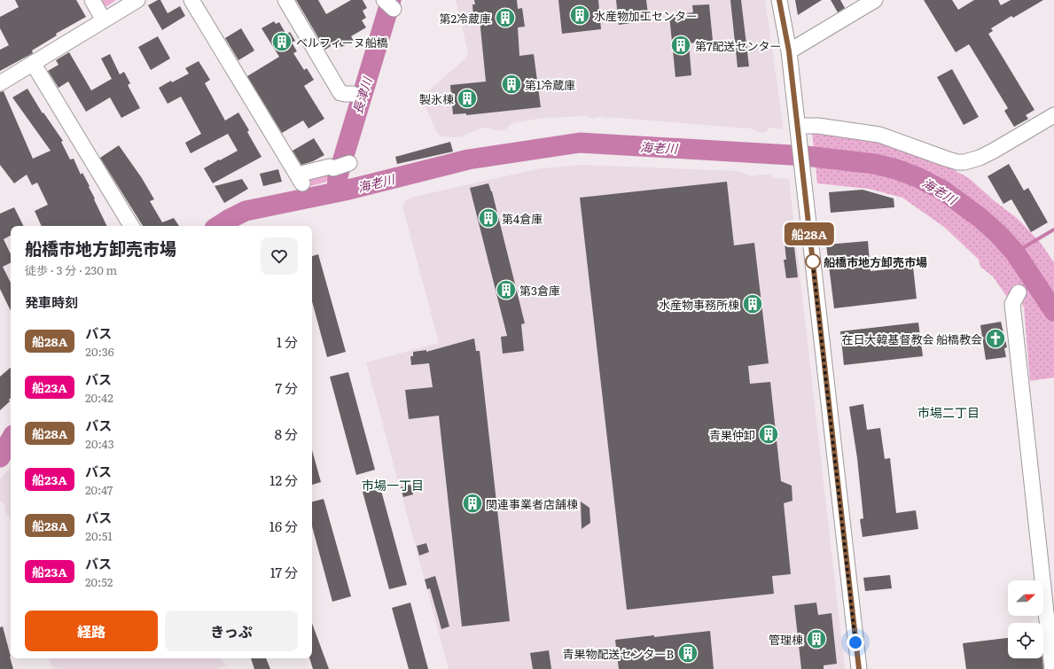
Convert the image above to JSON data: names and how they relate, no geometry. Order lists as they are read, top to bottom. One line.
{"districts":["市場二丁目","市場一丁目"],"water":["長津川","海老川"],"places":{"building":["水産物加工センター","第2冷蔵庫","ベルフィーヌ船橋","第7配送センター","第1冷蔵庫","製氷棟","第4倉庫","第3倉庫","水産物事務所棟","青果仲卸","関連事業者店舗棟","管理棟","青果物配送センターB"],"other":["船橋市地方卸売市場"],"church":["在日大韓基督教会 船橋教会"]},"lines":["bus line 船28A"],"north":"right","page":{"on_map":"船28A","heading":[["船橋市地方卸売市場","徒歩 · 3 分 · 230 m"],"発車時刻"],"list":[{"mark":"船28A","name":"バス","note":"20:36","value":"1 分"},{"mark":"船23A","name":"バス","note":"20:42","value":"7 分"},{"mark":"船28A","name":"バス","note":"20:43","value":"8 分"},{"mark":"船23A","name":"バス","note":"20:47","value":"12 分"},{"mark":"船28A","name":"バス","note":"20:51","value":"16 分"},{"mark":"船23A","name":"バス","note":"20:52","value":"17 分"}],"buttons":["経路","きっぷ"]}}
